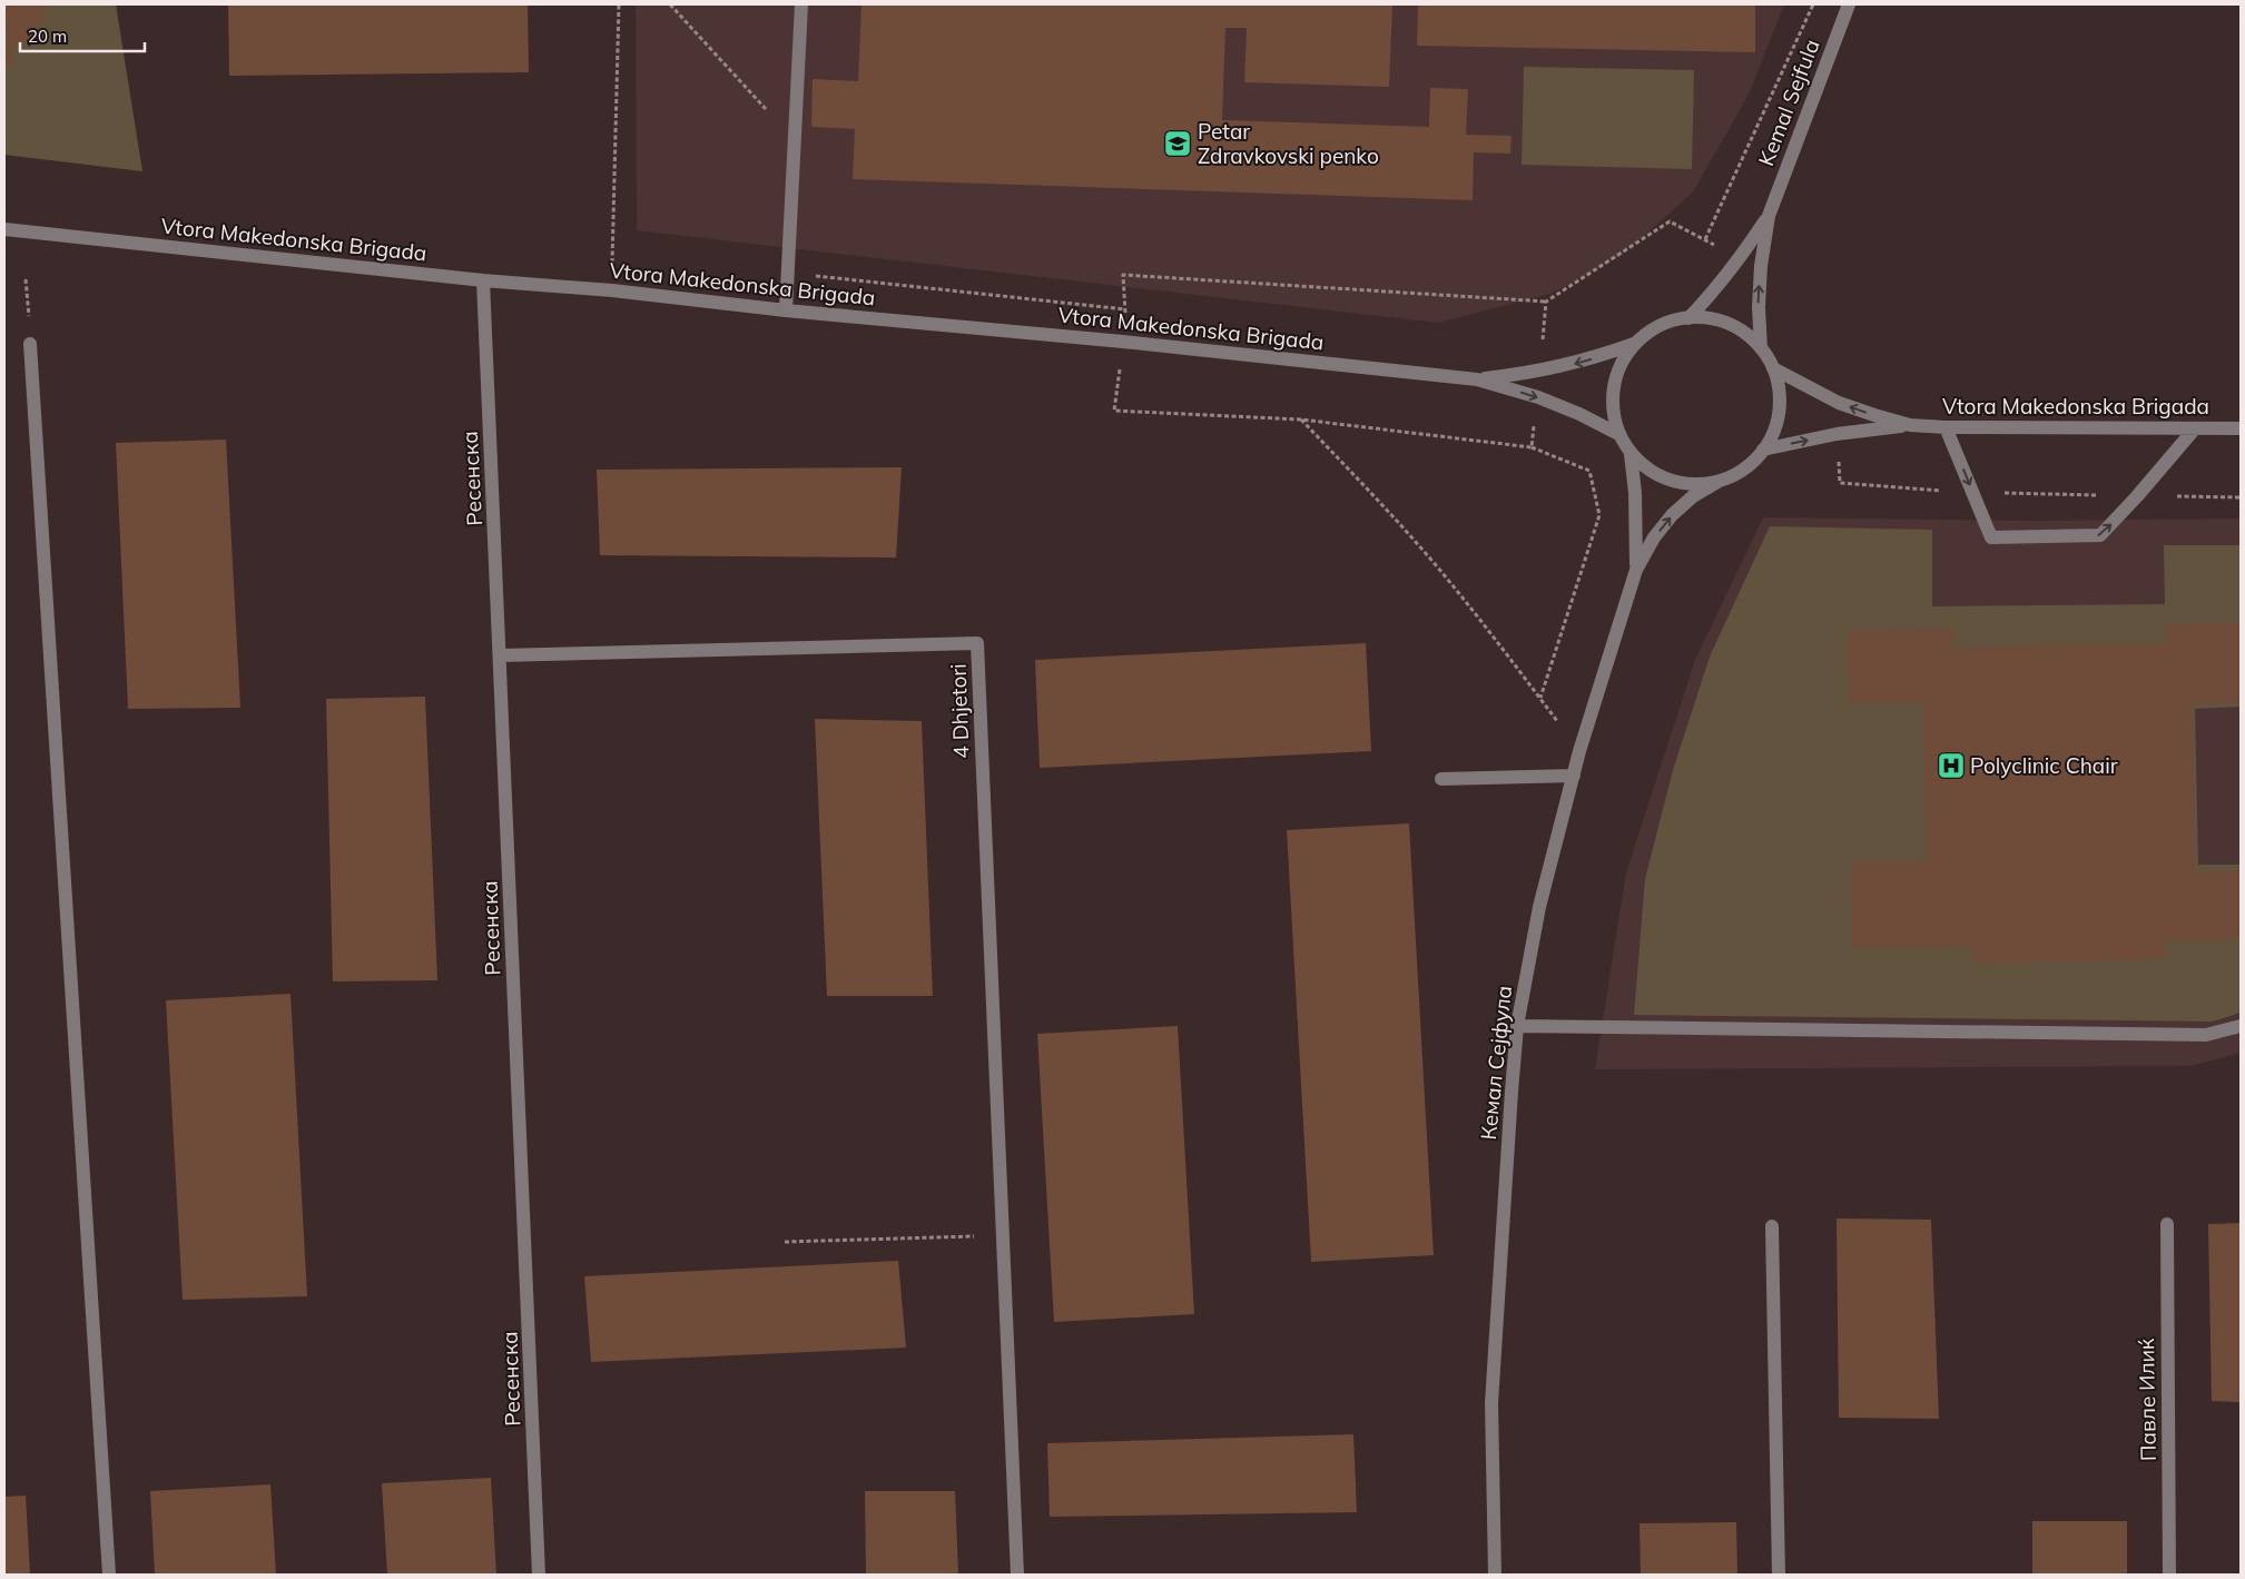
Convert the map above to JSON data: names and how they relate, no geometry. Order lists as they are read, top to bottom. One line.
{"streets":{"street":["Kemal Sejfula","Vtora Makedonska Brigada","Ресенска","4 Dhjetori","Кемал Сејфула","Павле Илиќ"]},"crossings":[["Vtora Makedonska Brigada","Ресенска"],["Ресенска","4 Dhjetori"]],"places":{"school or university":["Petar Zdravkovski penko"],"hospital":["Polyclinic Chair"]},"scale_bar":"20 m"}
